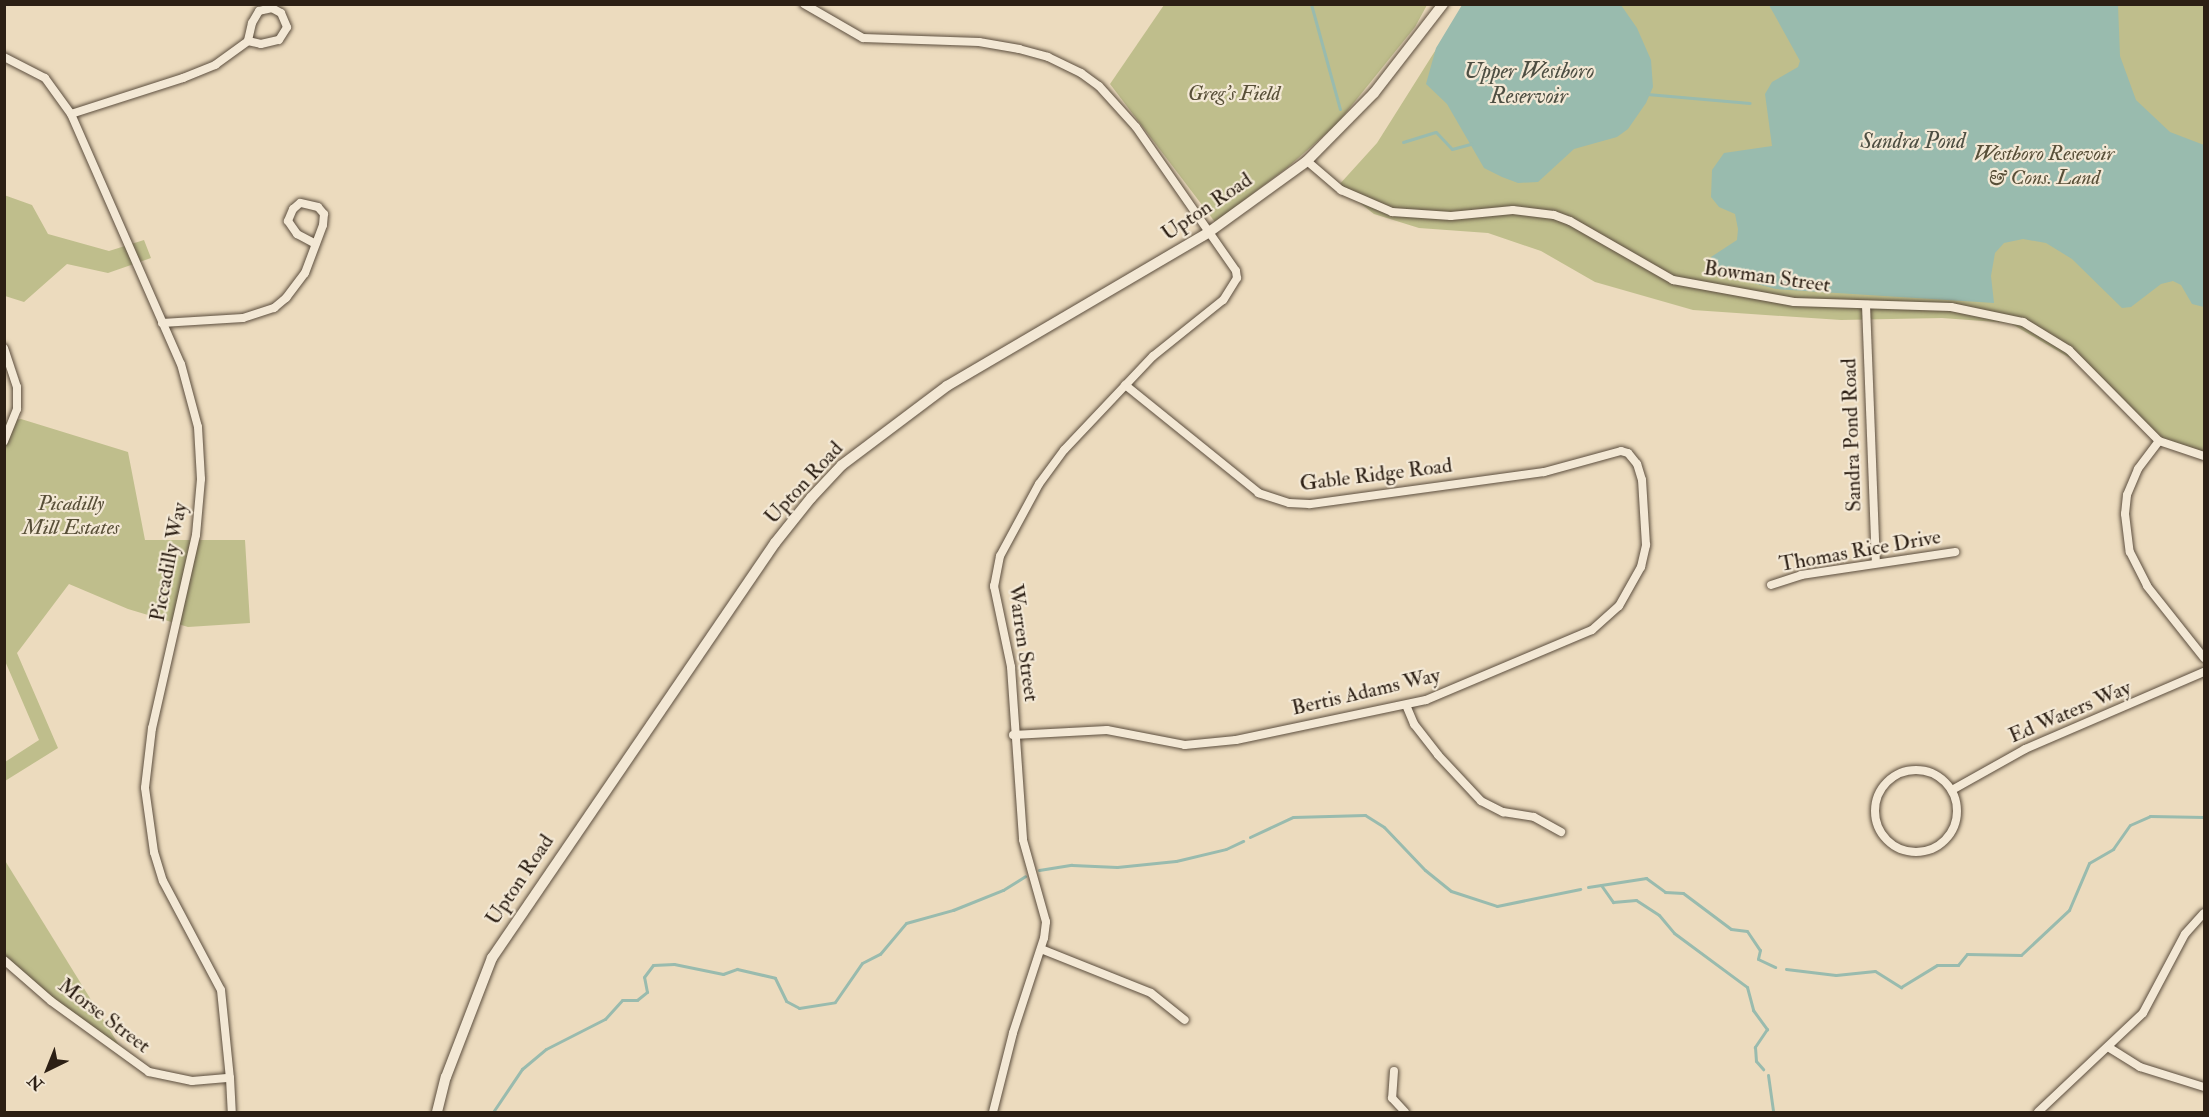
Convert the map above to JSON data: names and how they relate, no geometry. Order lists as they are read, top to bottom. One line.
{"streets":{"main road":["Upton Road"],"street":["Bowman Street","Sandra Pond Road","Gable Ridge Road","Thomas Rice Drive","Piccadilly Way","Warren Street","Bertis Adams Way","Ed Waters Way","Morse Street"]},"crossings":[["Upton Road","Bowman Street"],["Upton Road","Warren Street"],["Bowman Street","Sandra Pond Road"],["Sandra Pond Road","Thomas Rice Drive"],["Gable Ridge Road","Warren Street"],["Gable Ridge Road","Bertis Adams Way"],["Piccadilly Way","Morse Street"],["Warren Street","Bertis Adams Way"]],"water":["Upper Westboro Reservoir","Sandra Pond"],"parks":["Greg's Field","Westboro Resevoir & Cons. Land","Picadilly Mill Estates"],"north":"bottom left"}
